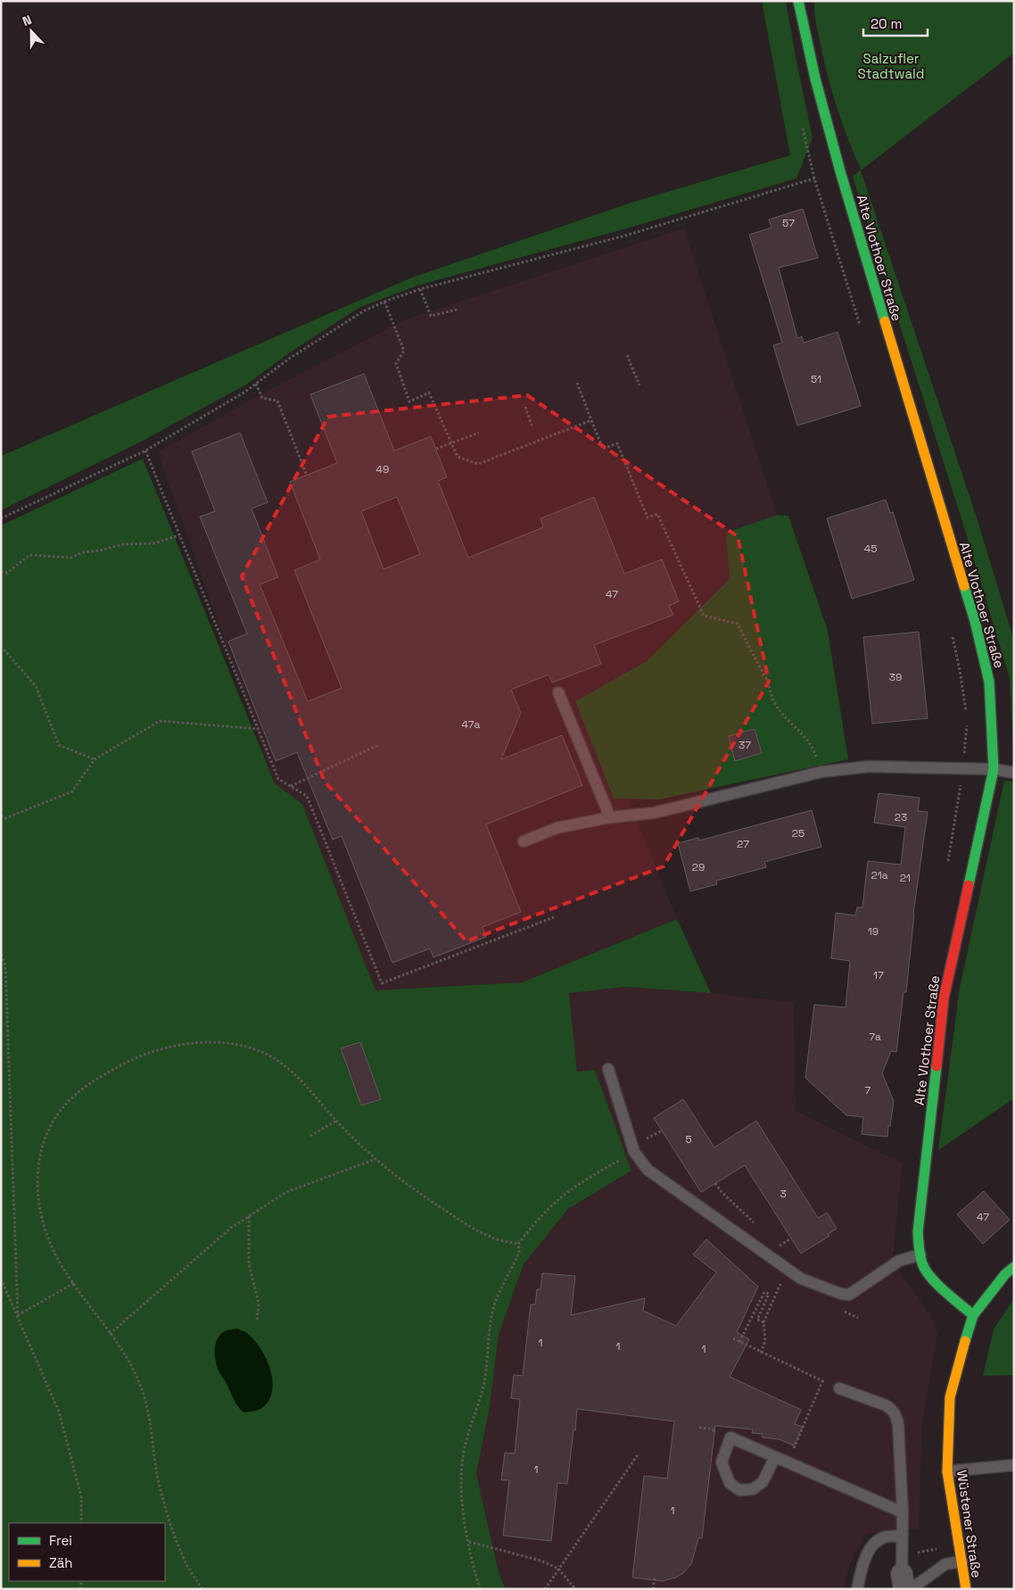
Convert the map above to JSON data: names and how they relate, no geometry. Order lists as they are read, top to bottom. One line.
{"streets":{"street":["Alte Vlothoer Straße","Wüstener Straße"]},"crossings":[["Alte Vlothoer Straße","Wüstener Straße"]],"parks":["Salzufler Stadtwald"],"house_numbers":["57","51","49","45","47","39","47a","37","23","25","27","29","21a","21","19","17","7a","7","5","3","47","1","1","1","1","1"],"legend":["Frei","Zäh"],"scale_bar":"20 m","north":"top"}
